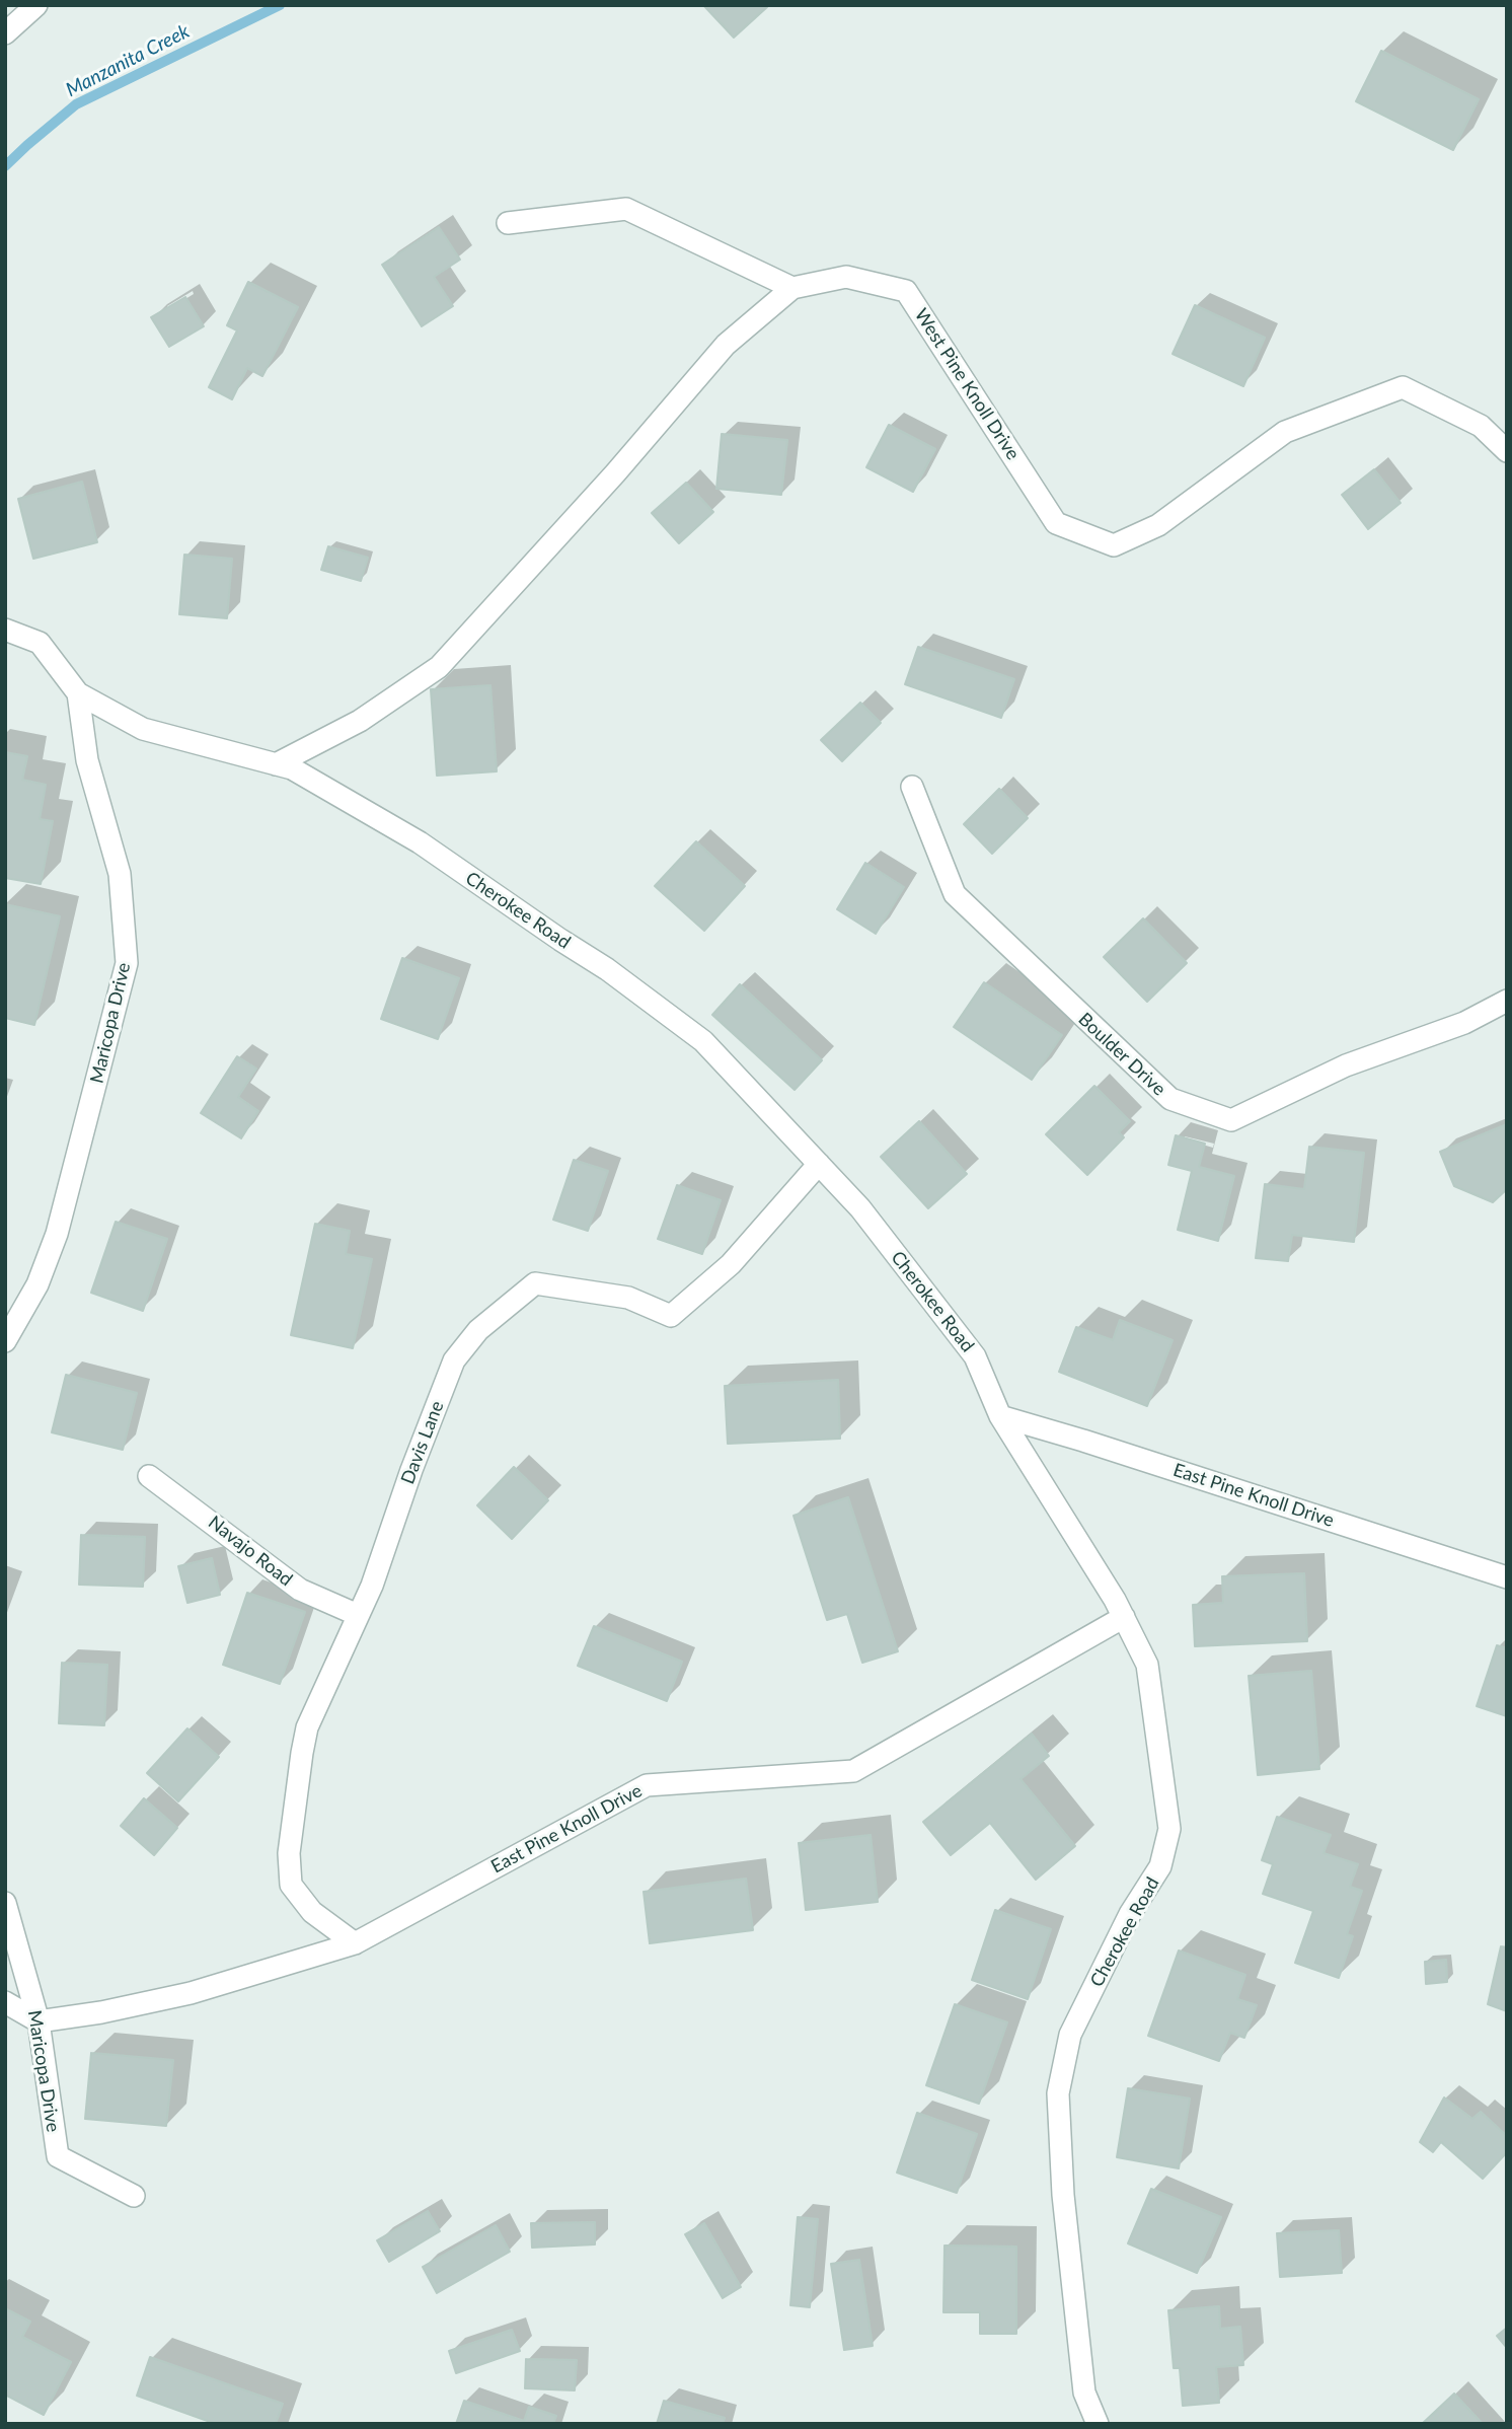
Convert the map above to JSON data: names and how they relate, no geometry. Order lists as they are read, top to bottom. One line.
{"streets":{"street":["West Pine Knoll Drive","Cherokee Road","Maricopa Drive","Boulder Drive","Davis Lane","East Pine Knoll Drive","Navajo Road"]},"crossings":[["West Pine Knoll Drive","Cherokee Road"],["Cherokee Road","Maricopa Drive"],["Cherokee Road","Davis Lane"],["Cherokee Road","East Pine Knoll Drive"],["Maricopa Drive","East Pine Knoll Drive"],["Davis Lane","East Pine Knoll Drive"],["Davis Lane","Navajo Road"]],"water":["Manzanita Creek"]}
